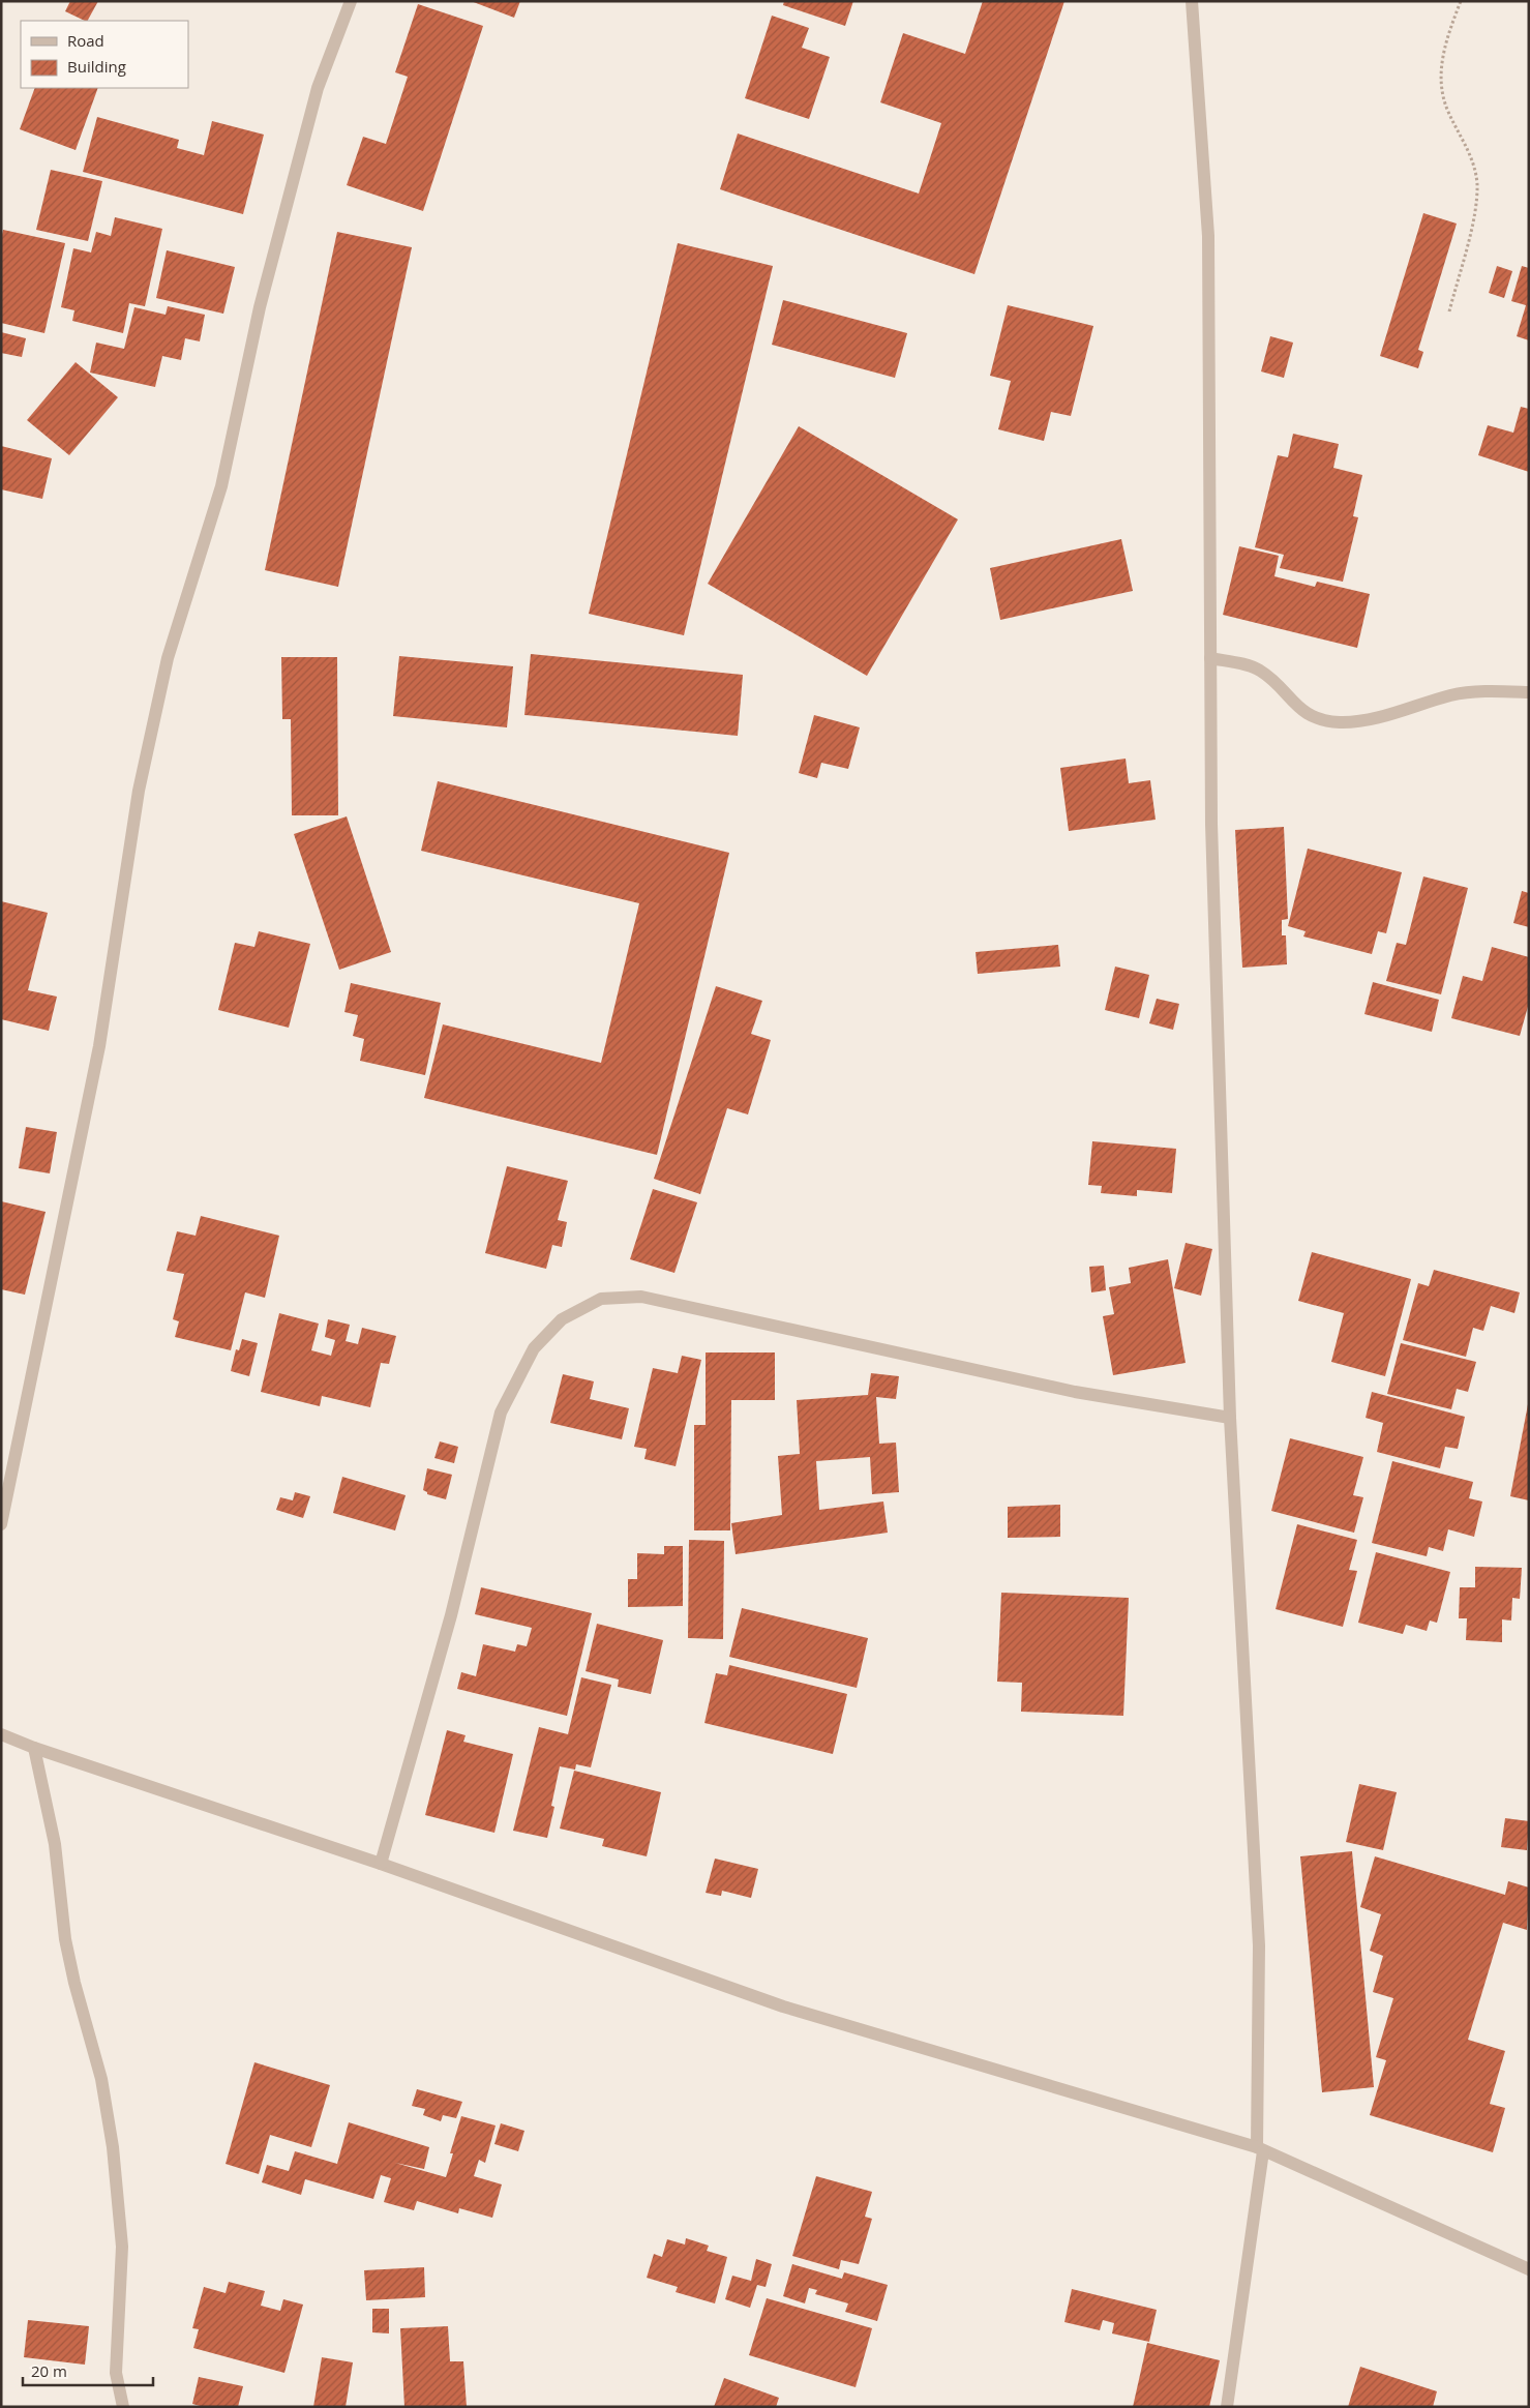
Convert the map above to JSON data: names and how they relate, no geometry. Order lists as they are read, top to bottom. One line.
{"legend":["Road","Building"],"scale_bar":"20 m"}
